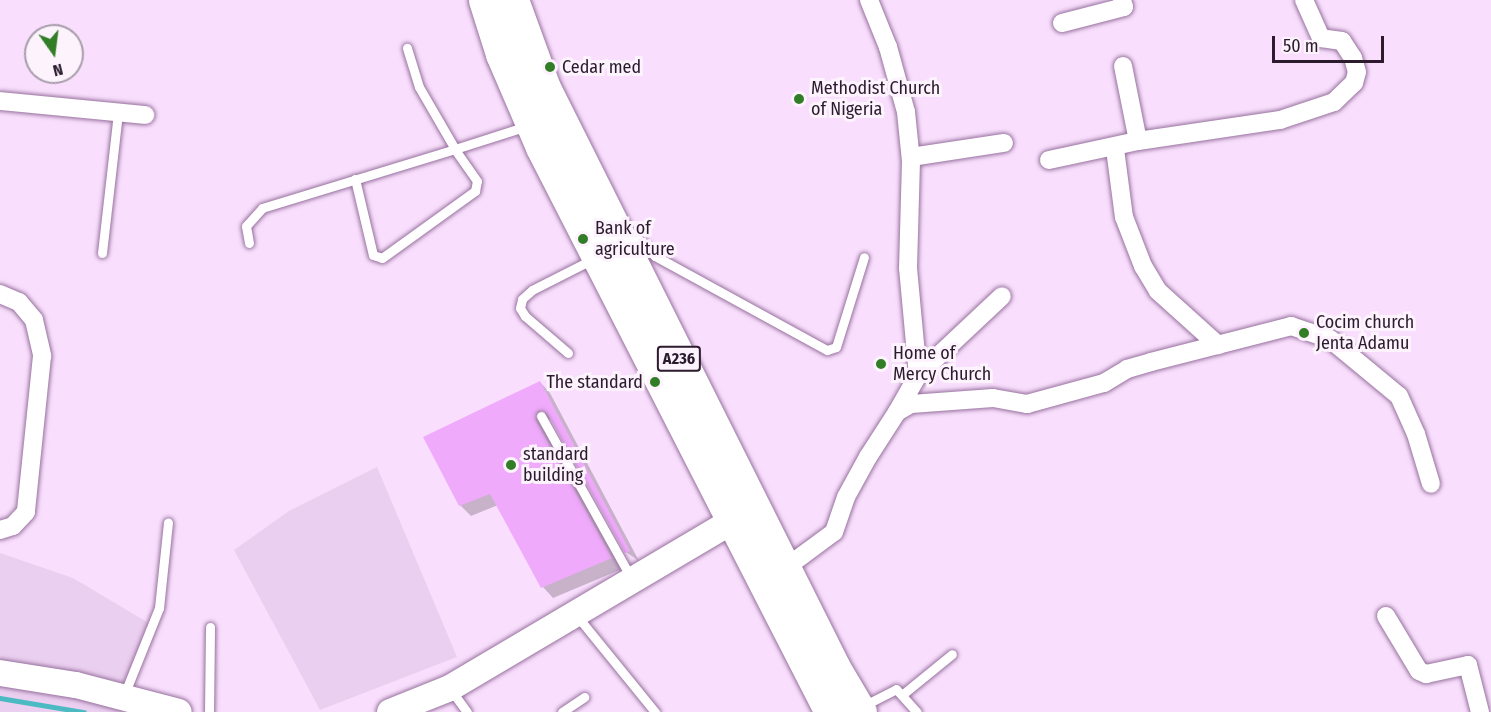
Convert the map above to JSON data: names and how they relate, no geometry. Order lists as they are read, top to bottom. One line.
{"streets":{"highway":["A236"]},"places":["Cedar med","Methodist Church of Nigeria","Bank of agriculture","Cocim church Jenta Adamu","Home of Mercy Church","The standard","standard building"],"scale_bar":"50 m","north":"bottom"}
